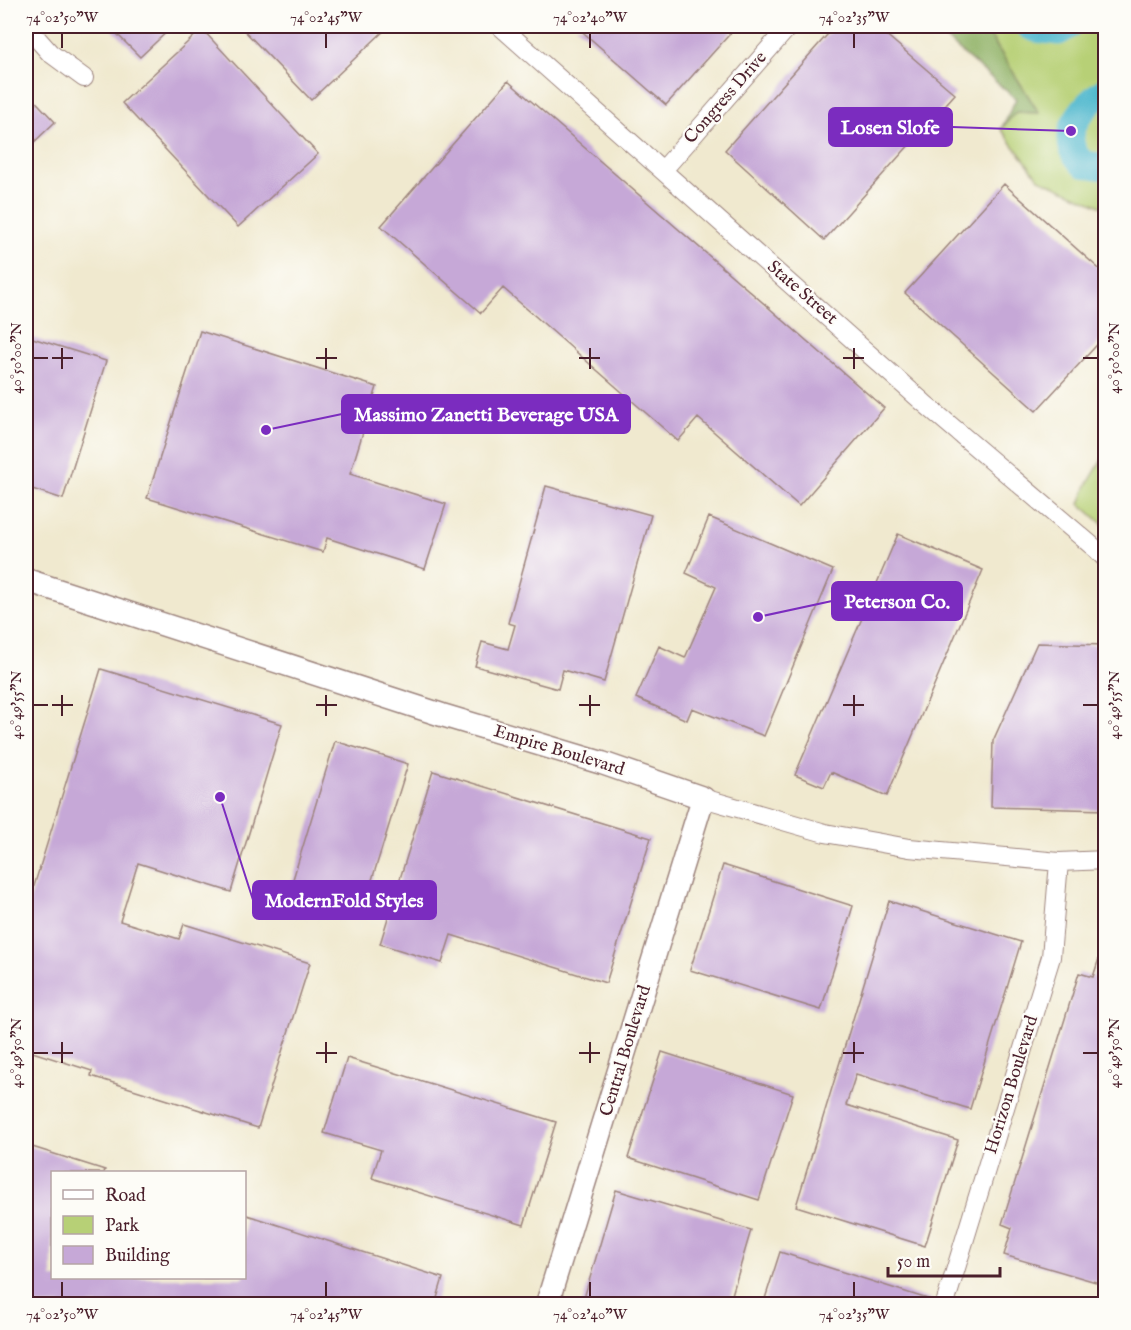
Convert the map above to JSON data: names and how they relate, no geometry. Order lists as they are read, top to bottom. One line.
{"streets":{"street":["Congress Drive","State Street","Empire Boulevard","Central Boulevard","Horizon Boulevard"]},"crossings":[["Congress Drive","State Street"],["Empire Boulevard","Central Boulevard"],["Empire Boulevard","Horizon Boulevard"]],"places":["Losen Slofe","Massimo Zanetti Beverage USA","Peterson Co.","ModernFold Styles"],"legend":["Road","Park","Building"],"scale_bar":"50 m","coordinates":["74°02'50\"W","74°02'45\"W","74°02'40\"W","74°02'35\"W","40°50'00\"N","40°49'55\"N","40°49'50\"N"]}
